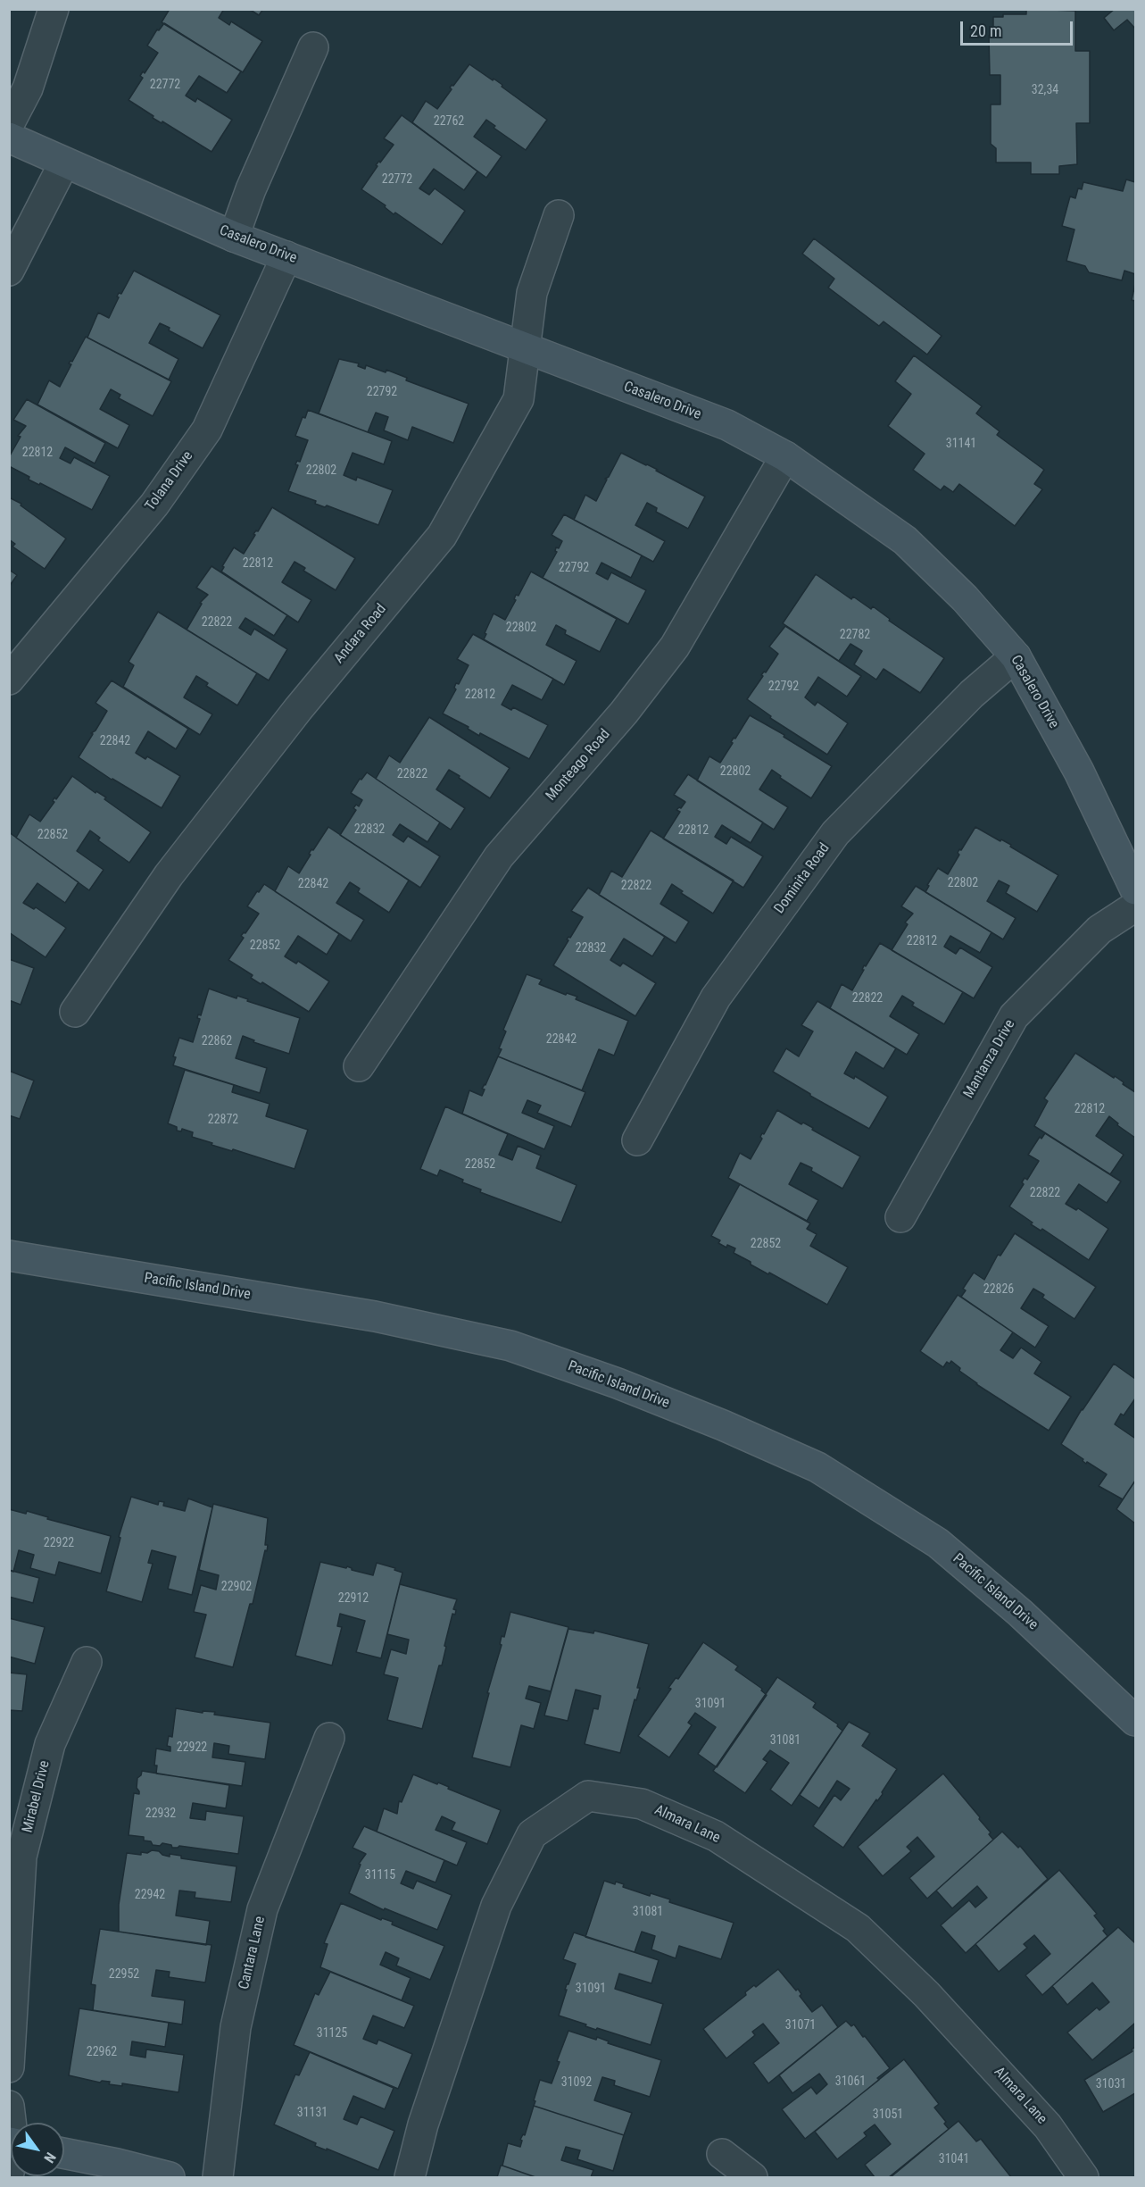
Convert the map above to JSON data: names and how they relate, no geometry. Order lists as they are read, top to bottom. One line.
{"streets":{"street":["Casalero Drive","Tolana Drive","Andara Road","Monteago Road","Dominita Road","Mantanza Drive","Pacific Island Drive","Mirabel Drive","Almara Lane","Cantara Lane"]},"crossings":[["Casalero Drive","Tolana Drive"],["Casalero Drive","Andara Road"],["Casalero Drive","Monteago Road"],["Casalero Drive","Dominita Road"]],"house_numbers":["22772","32,34","22762","22772","22792","31141","22812","22802","22812","22792","22822","22802","22782","22792","22812","22842","22802","22822","22832","22812","22852","22802","22842","22822","22812","22852","22832","22822","22842","22862","22812","22872","22852","22822","22852","22826","22922","22902","22912","31091","31081","22922","22932","31115","22942","31081","22952","31091","31071","31125","22962","31061","31092","31031","31131","31051","31041"],"scale_bar":"20 m","north":"bottom right"}
